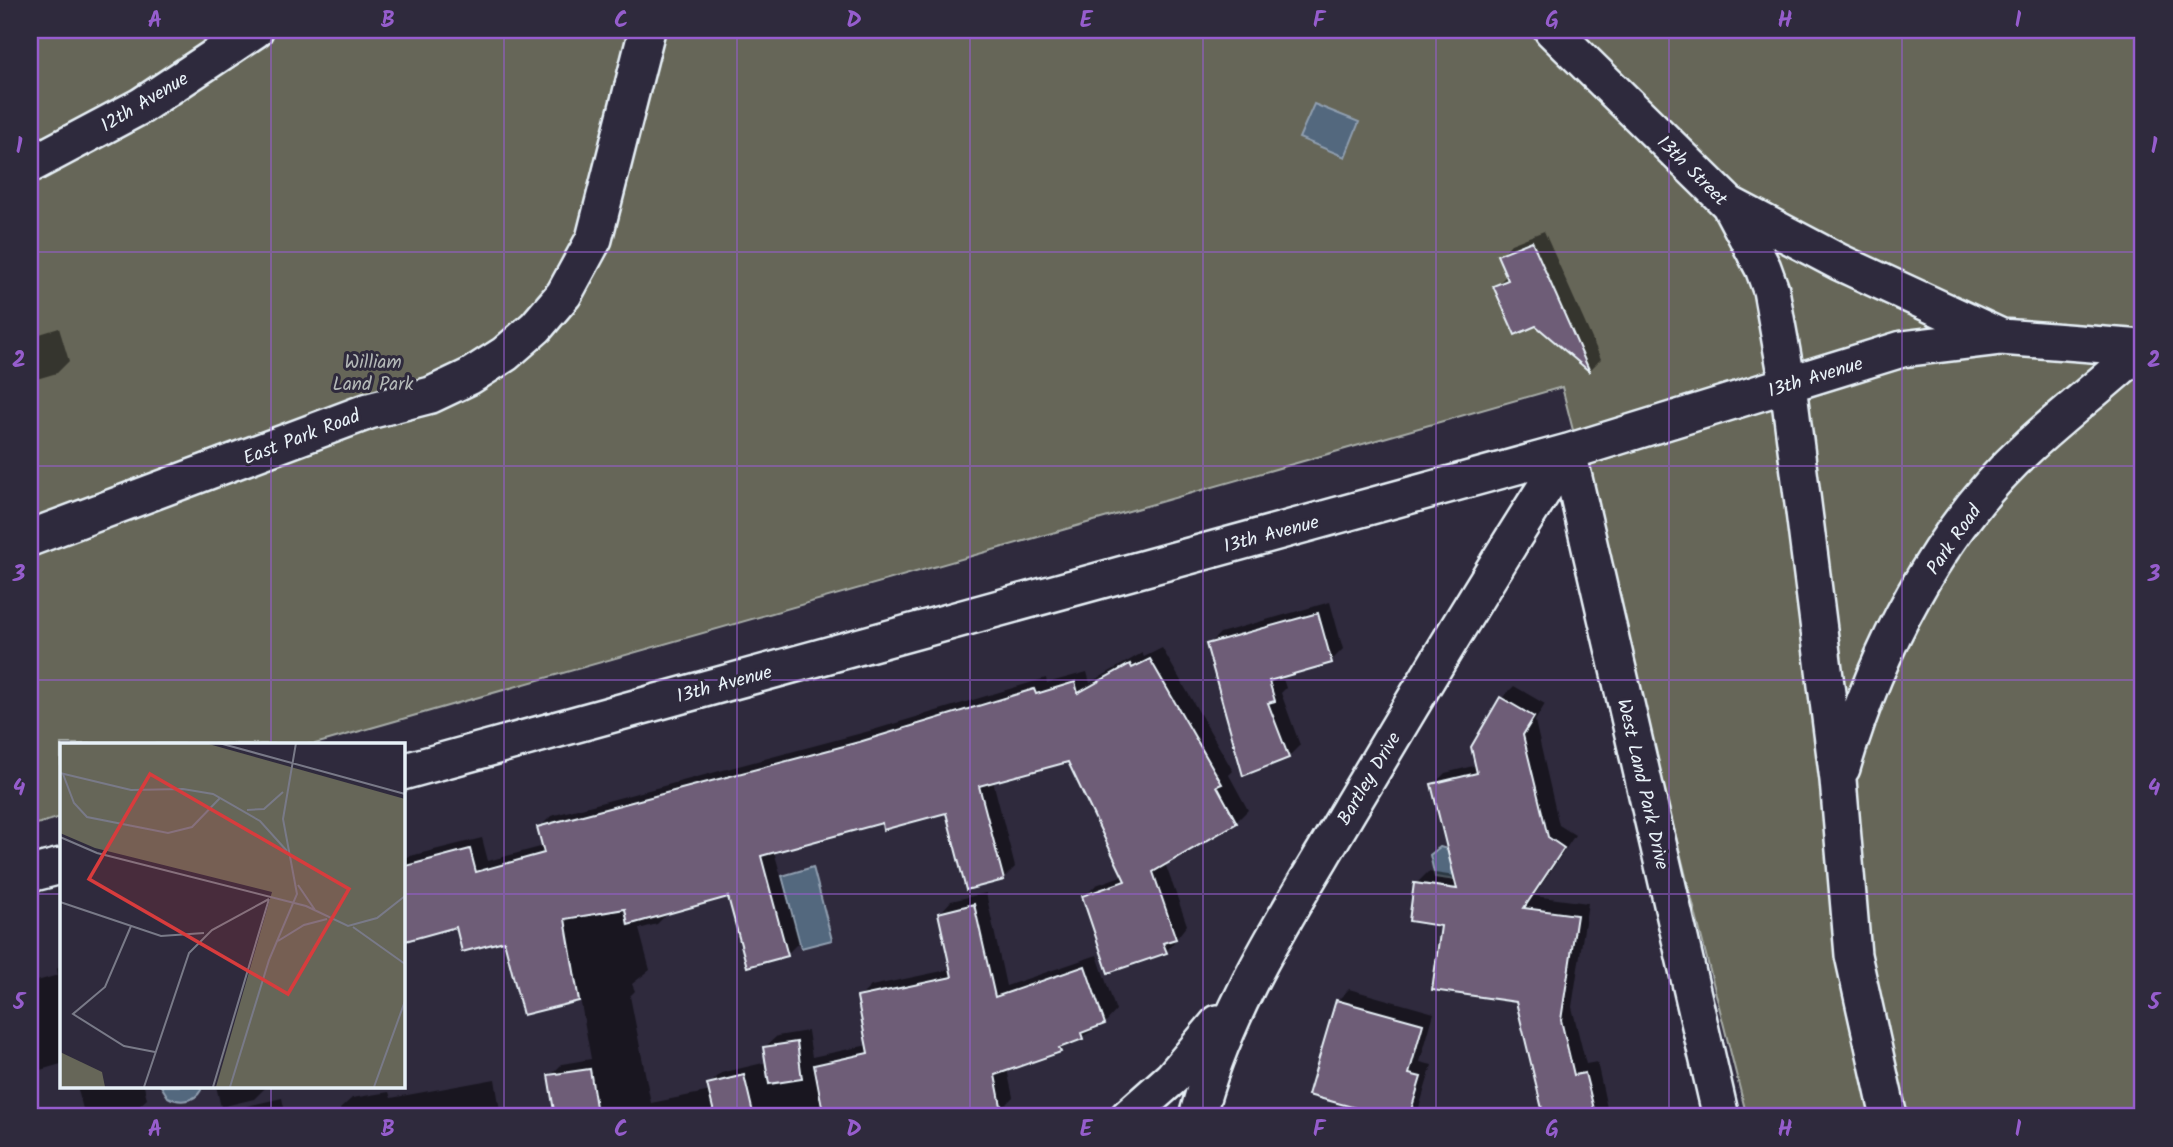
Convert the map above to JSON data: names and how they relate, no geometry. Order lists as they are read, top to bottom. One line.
{"streets":{"street":["12th Avenue","13th Street","13th Avenue","East Park Road","Park Road","Bartley Drive","West Land Park Drive"]},"crossings":[["13th Street","13th Avenue"],["13th Street","Park Road"],["13th Avenue","Park Road"],["13th Avenue","Bartley Drive"],["13th Avenue","West Land Park Drive"],["Bartley Drive","West Land Park Drive"]],"parks":["William Land Park"],"grid":{"columns":["A","B","C","D","E","F","G","H","I"],"rows":["1","2","3","4","5"]}}
